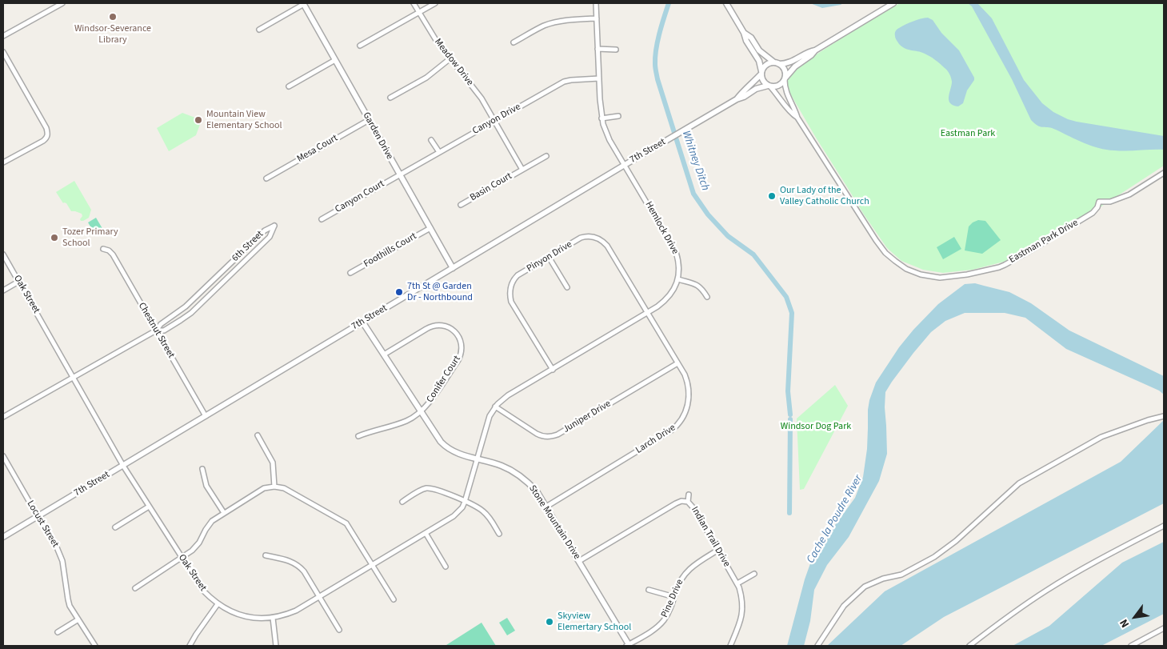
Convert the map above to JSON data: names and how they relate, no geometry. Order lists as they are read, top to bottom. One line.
{"streets":{"street":["Meadow Drive","Canyon Drive","Garden Drive","Mesa Court","7th Street","Basin Court","Canyon Court","Hemlock Drive","Eastman Park Drive","6th Street","Foothills Court","Pinyon Drive","Oak Street","Chestnut Street","Conifer Court","Juniper Drive","Larch Drive","Stone Mountain Drive","Locust Street","Indian Trail Drive","Pine Drive"]},"crossings":[["Meadow Drive","Canyon Drive"],["Meadow Drive","Basin Court"],["Canyon Drive","Garden Drive"],["Canyon Drive","Basin Court"],["Canyon Drive","Canyon Court"],["Canyon Drive","Hemlock Drive"],["Garden Drive","Mesa Court"],["Garden Drive","7th Street"],["Garden Drive","Canyon Court"],["Garden Drive","Foothills Court"],["7th Street","Hemlock Drive"],["7th Street","Eastman Park Drive"],["7th Street","Oak Street"],["7th Street","Chestnut Street"],["7th Street","Stone Mountain Drive"],["7th Street","Locust Street"],["6th Street","Oak Street"],["6th Street","Chestnut Street"],["Pinyon Drive","Larch Drive"],["Oak Street","Stone Mountain Drive"],["Conifer Court","Stone Mountain Drive"],["Juniper Drive","Larch Drive"],["Larch Drive","Stone Mountain Drive"],["Stone Mountain Drive","Indian Trail Drive"],["Stone Mountain Drive","Pine Drive"],["Indian Trail Drive","Pine Drive"]],"water":["Whitney Ditch","Cache la Poudre River"],"parks":["Eastman Park","Windsor Dog Park"],"places":["Windsor-Severance Library","Mountain View Elementary School","Our Lady of the Valley Catholic Church","Tozer Primary School","7th St @ Garden Dr - Northbound","Skyview Elemertary School"],"north":"bottom left"}
